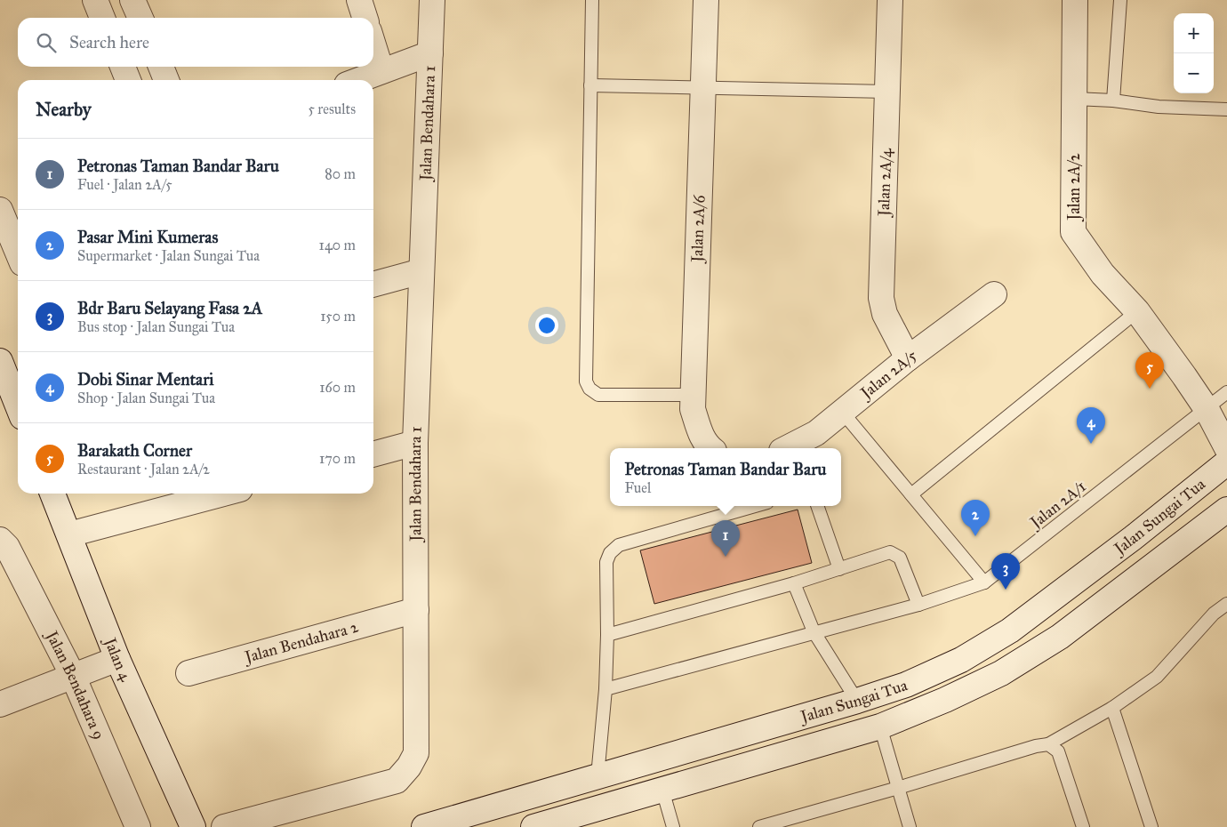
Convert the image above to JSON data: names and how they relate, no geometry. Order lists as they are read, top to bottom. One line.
{"streets":{"street":["Jalan Bendahara 1","Jalan 2A/4","Jalan 2A/2","Jalan 2A/6","Jalan 2A/5","Jalan Sungai Tua","Jalan Bendahara 2","Jalan 4","Jalan Bendahara 9"],"lane":["Jalan 2A/1"]},"crossings":[["Jalan Bendahara 1","Jalan Bendahara 2"],["Jalan 2A/4","Jalan 2A/5"],["Jalan 2A/2","Jalan 2A/1"]],"page":{"map_buttons":["+","−"],"search":"Search here","heading":["Nearby","5 results"],"list":[{"mark":"1","name":"Petronas Taman Bandar Baru","note":"Fuel · Jalan 2A/5","value":"80 m"},{"mark":"2","name":"Pasar Mini Kumeras","note":"Supermarket · Jalan Sungai Tua","value":"140 m"},{"mark":"3","name":"Bdr Baru Selayang Fasa 2A","note":"Bus stop · Jalan Sungai Tua","value":"150 m"},{"mark":"4","name":"Dobi Sinar Mentari","note":"Shop · Jalan Sungai Tua","value":"160 m"},{"mark":"5","name":"Barakath Corner","note":"Restaurant · Jalan 2A/2","value":"170 m"}],"pins":["5","4","2","1","3"],"popup":["Petronas Taman Bandar Baru","Fuel"]}}
